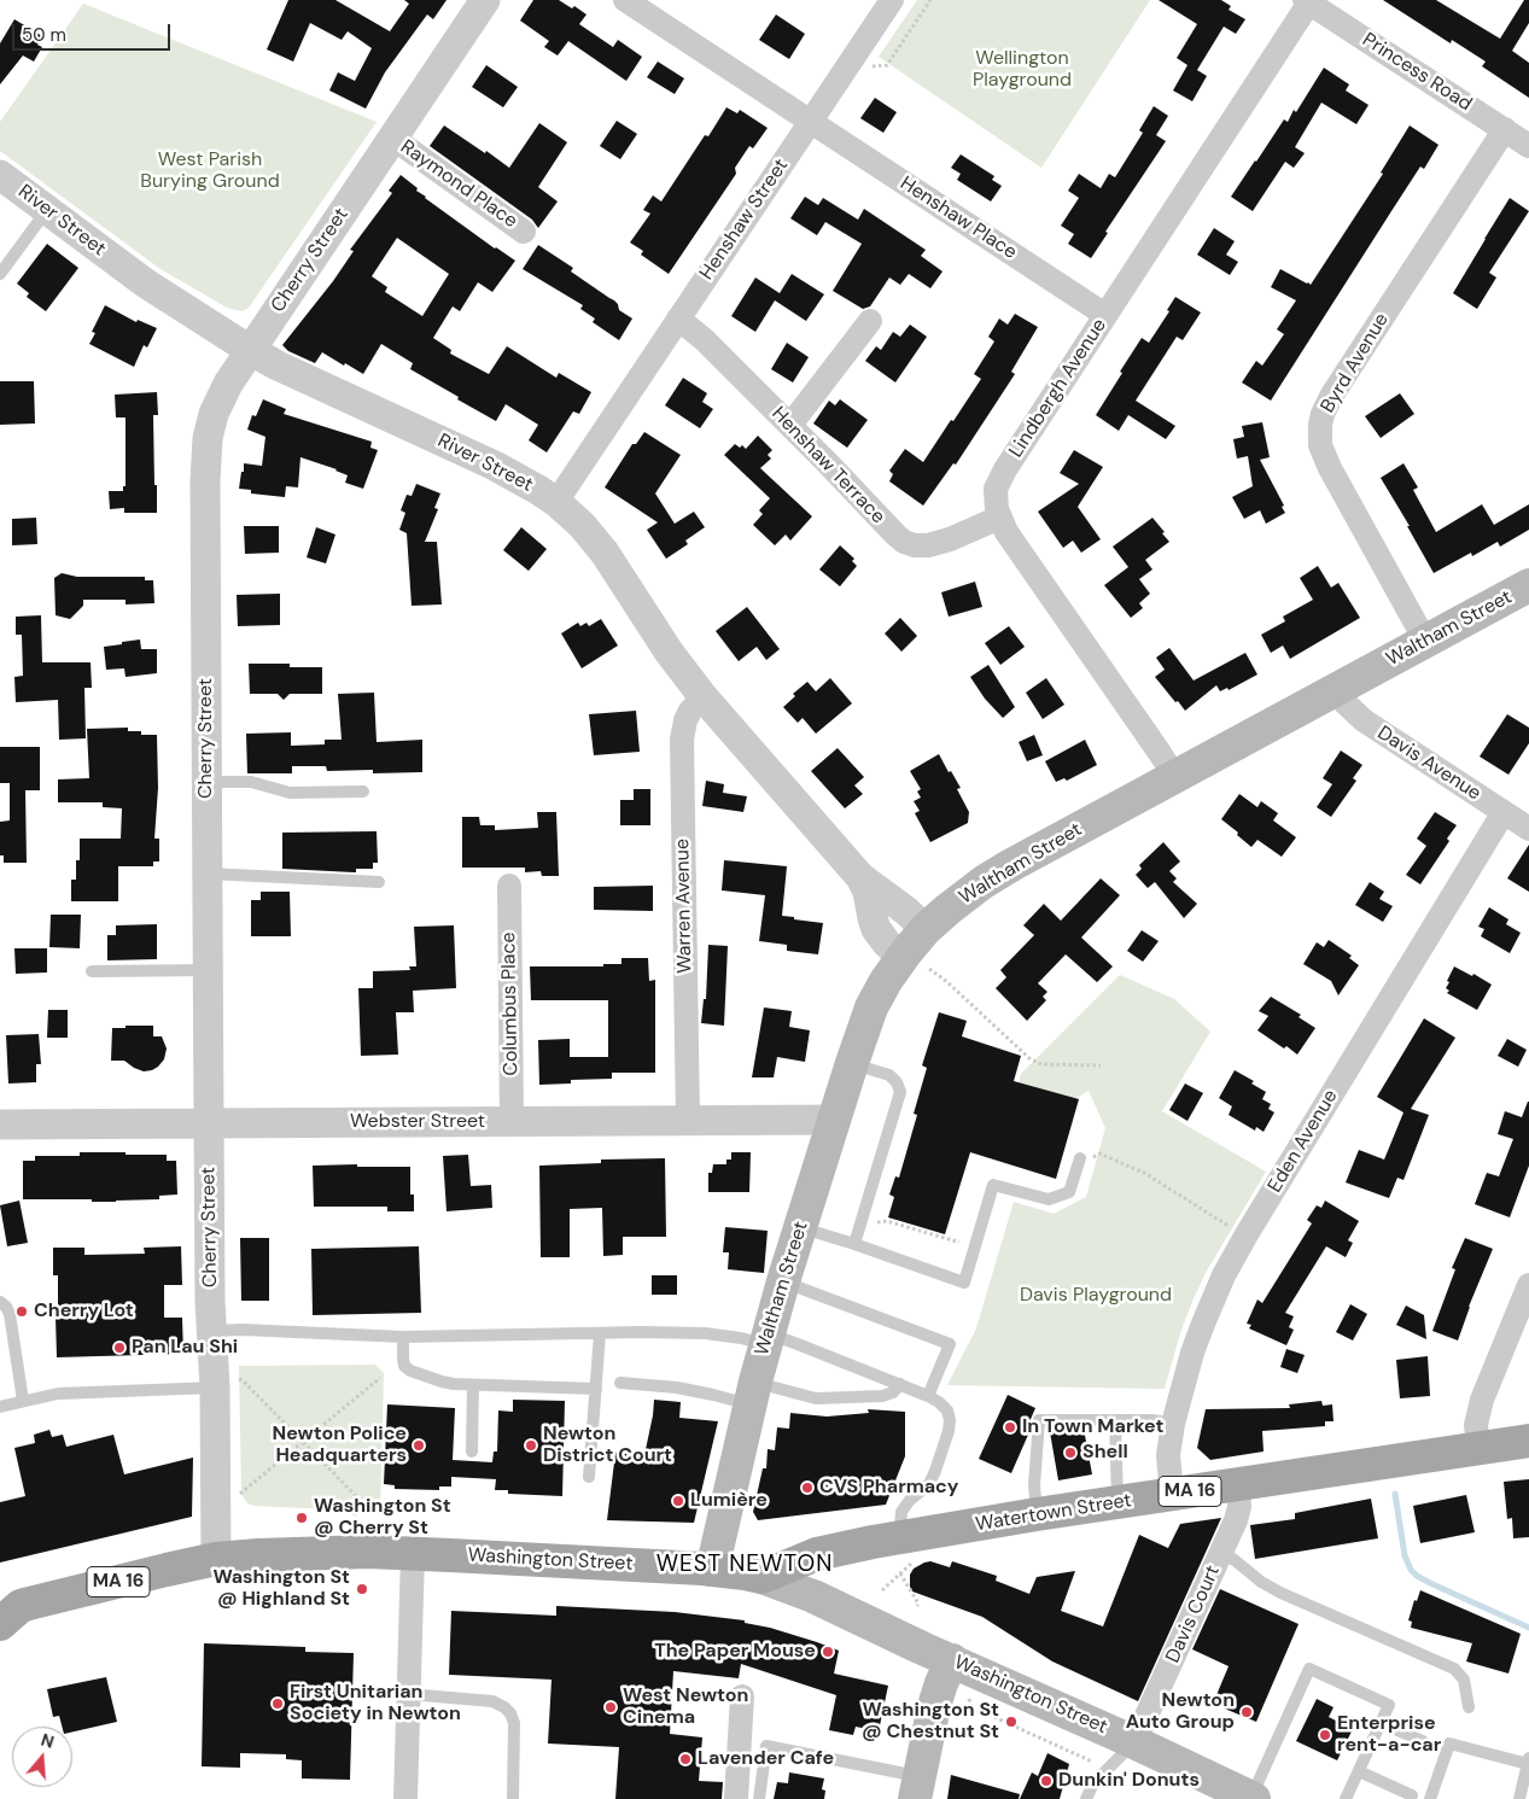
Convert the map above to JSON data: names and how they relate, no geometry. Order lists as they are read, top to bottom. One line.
{"streets":{"main road":["Waltham Street","MA 16","Watertown Street","Washington Street"],"street":["Princess Road","Raymond Place","Henshaw Place","Henshaw Street","River Street","Cherry Street","Byrd Avenue","Lindbergh Avenue","Henshaw Terrace","Davis Avenue","Warren Avenue","Columbus Place","Webster Street","Eden Avenue","Davis Court"]},"crossings":[["Princess Road","Byrd Avenue"],["Princess Road","Lindbergh Avenue"],["Raymond Place","Cherry Street"],["Henshaw Place","Henshaw Street"],["Henshaw Place","Lindbergh Avenue"],["Henshaw Street","River Street"],["Henshaw Street","Henshaw Terrace"],["River Street","Cherry Street"],["River Street","Waltham Street"],["River Street","Warren Avenue"],["Cherry Street","Webster Street"],["Cherry Street","Washington Street"],["Byrd Avenue","Waltham Street"],["Lindbergh Avenue","Henshaw Terrace"],["Lindbergh Avenue","Waltham Street"],["Waltham Street","Davis Avenue"],["Waltham Street","Webster Street"],["Waltham Street","Washington Street"],["Davis Avenue","Eden Avenue"],["Warren Avenue","Webster Street"],["Columbus Place","Webster Street"],["Eden Avenue","Watertown Street"],["Watertown Street","Washington Street"],["Watertown Street","Davis Court"],["Washington Street","Davis Court"]],"districts":["WEST NEWTON"],"parks":["Wellington Playground","West Parish Burying Ground","Davis Playground"],"places":["Cherry Lot","Pan Lau Shi","In Town Market","Newton Police Headquarters","Newton District Court","Shell","CVS Pharmacy","Lumière","Washington St @ Cherry St","Washington St @ Highland St","The Paper Mouse","First Unitarian Society in Newton","West Newton Cinema","Newton Auto Group","Washington St @ Chestnut St","Enterprise rent-a-car","Lavender Cafe","Dunkin' Donuts"],"scale_bar":"50 m","north":"top"}
